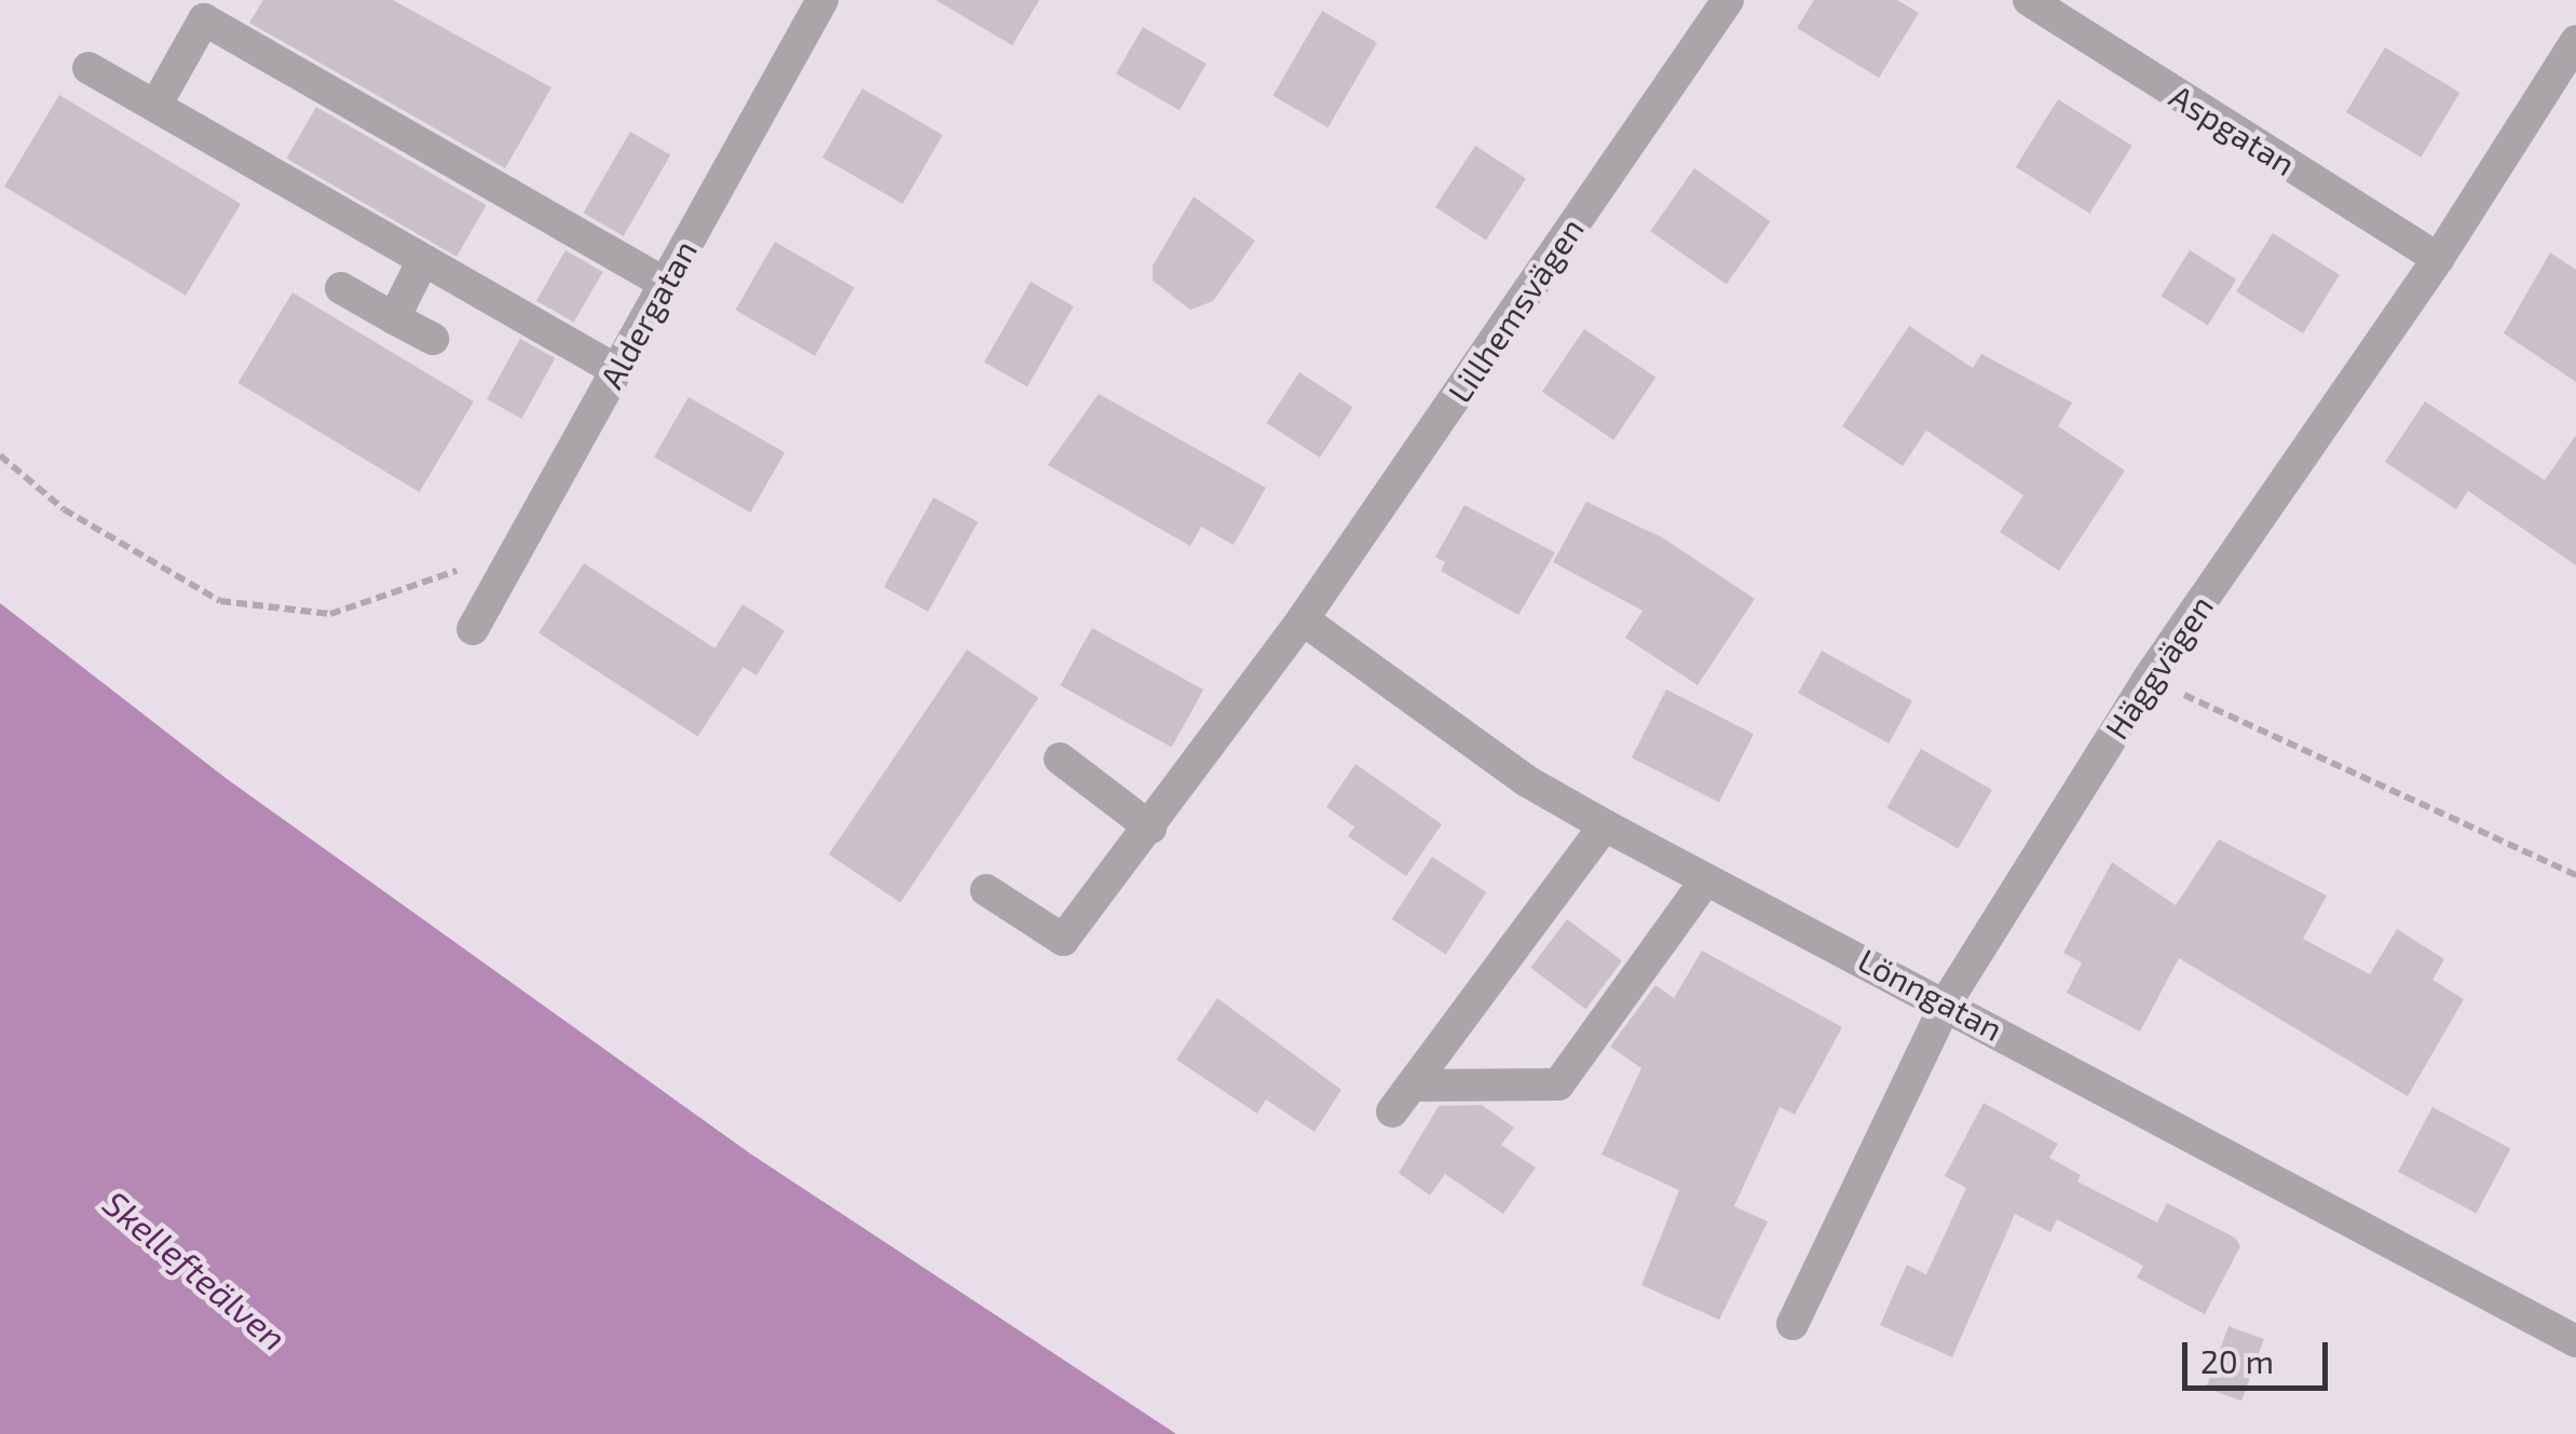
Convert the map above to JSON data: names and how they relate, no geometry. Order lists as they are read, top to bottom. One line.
{"streets":{"street":["Aspgatan","Lillhemsvägen","Aldergatan","Häggvägen","Lönngatan"]},"crossings":[["Aspgatan","Häggvägen"],["Lillhemsvägen","Lönngatan"],["Häggvägen","Lönngatan"]],"water":["Skellefteälven"],"scale_bar":"20 m"}
